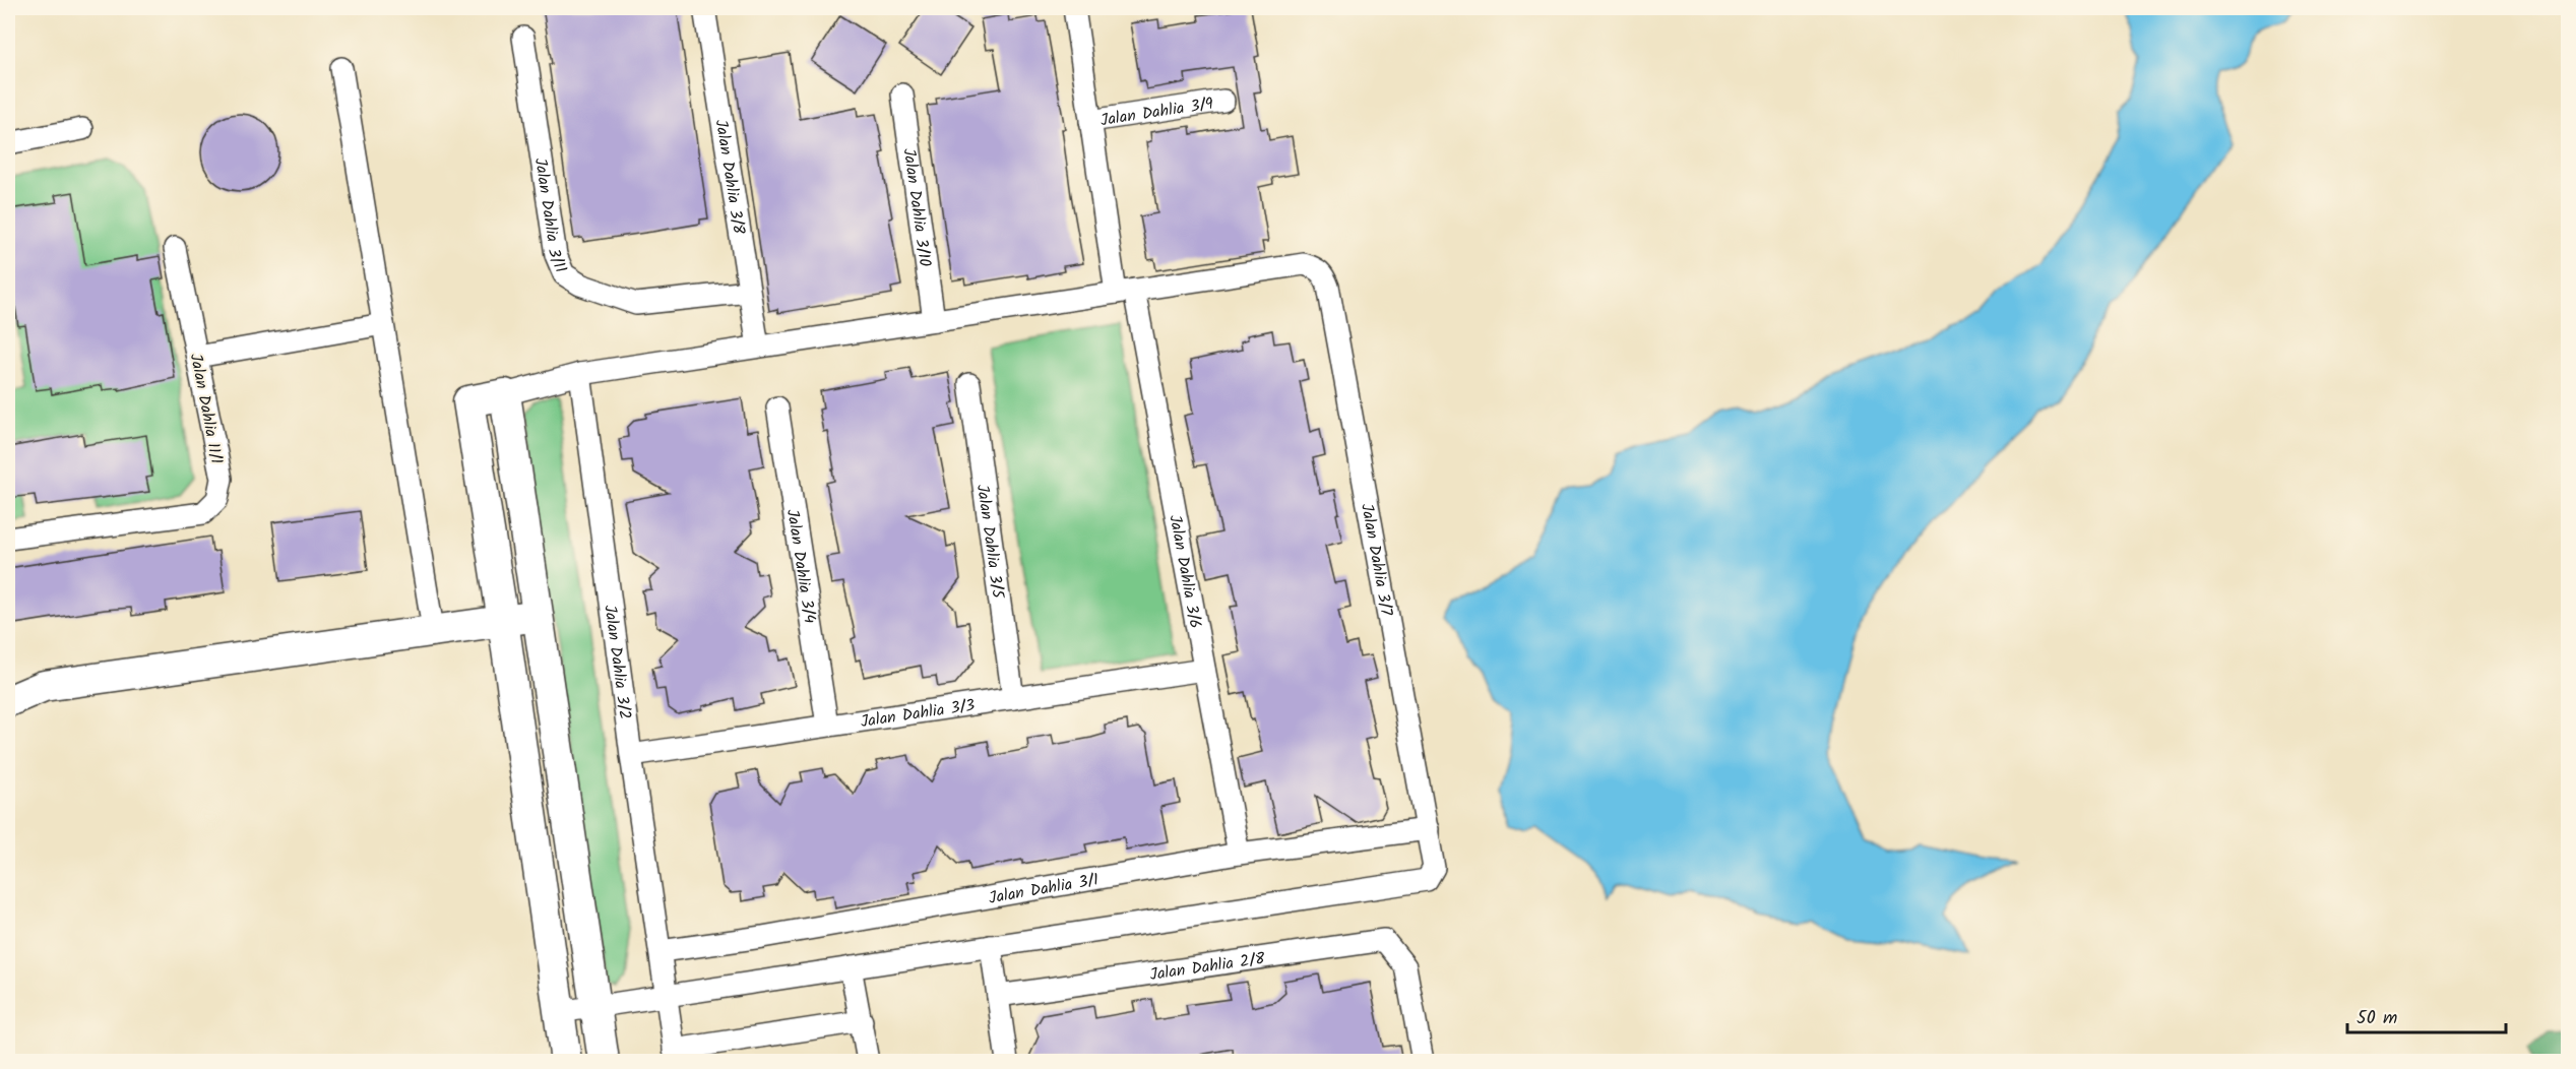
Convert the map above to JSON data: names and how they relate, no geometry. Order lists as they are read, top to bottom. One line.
{"streets":{"street":["Jalan Dahlia 3/9","Jalan Dahlia 3/8","Jalan Dahlia 3/10","Jalan Dahlia 3/11","Jalan Dahlia 11/1","Jalan Dahlia 3/5","Jalan Dahlia 3/7","Jalan Dahlia 3/4","Jalan Dahlia 3/6","Jalan Dahlia 3/2","Jalan Dahlia 3/3","Jalan Dahlia 3/1","Jalan Dahlia 2/8"]},"crossings":[["Jalan Dahlia 3/9","Jalan Dahlia 3/6"],["Jalan Dahlia 3/8","Jalan Dahlia 3/11"],["Jalan Dahlia 3/5","Jalan Dahlia 3/3"],["Jalan Dahlia 3/7","Jalan Dahlia 3/6"],["Jalan Dahlia 3/7","Jalan Dahlia 3/1"],["Jalan Dahlia 3/4","Jalan Dahlia 3/3"],["Jalan Dahlia 3/6","Jalan Dahlia 3/3"],["Jalan Dahlia 3/6","Jalan Dahlia 3/1"],["Jalan Dahlia 3/2","Jalan Dahlia 3/3"],["Jalan Dahlia 3/2","Jalan Dahlia 3/1"]],"scale_bar":"50 m"}
